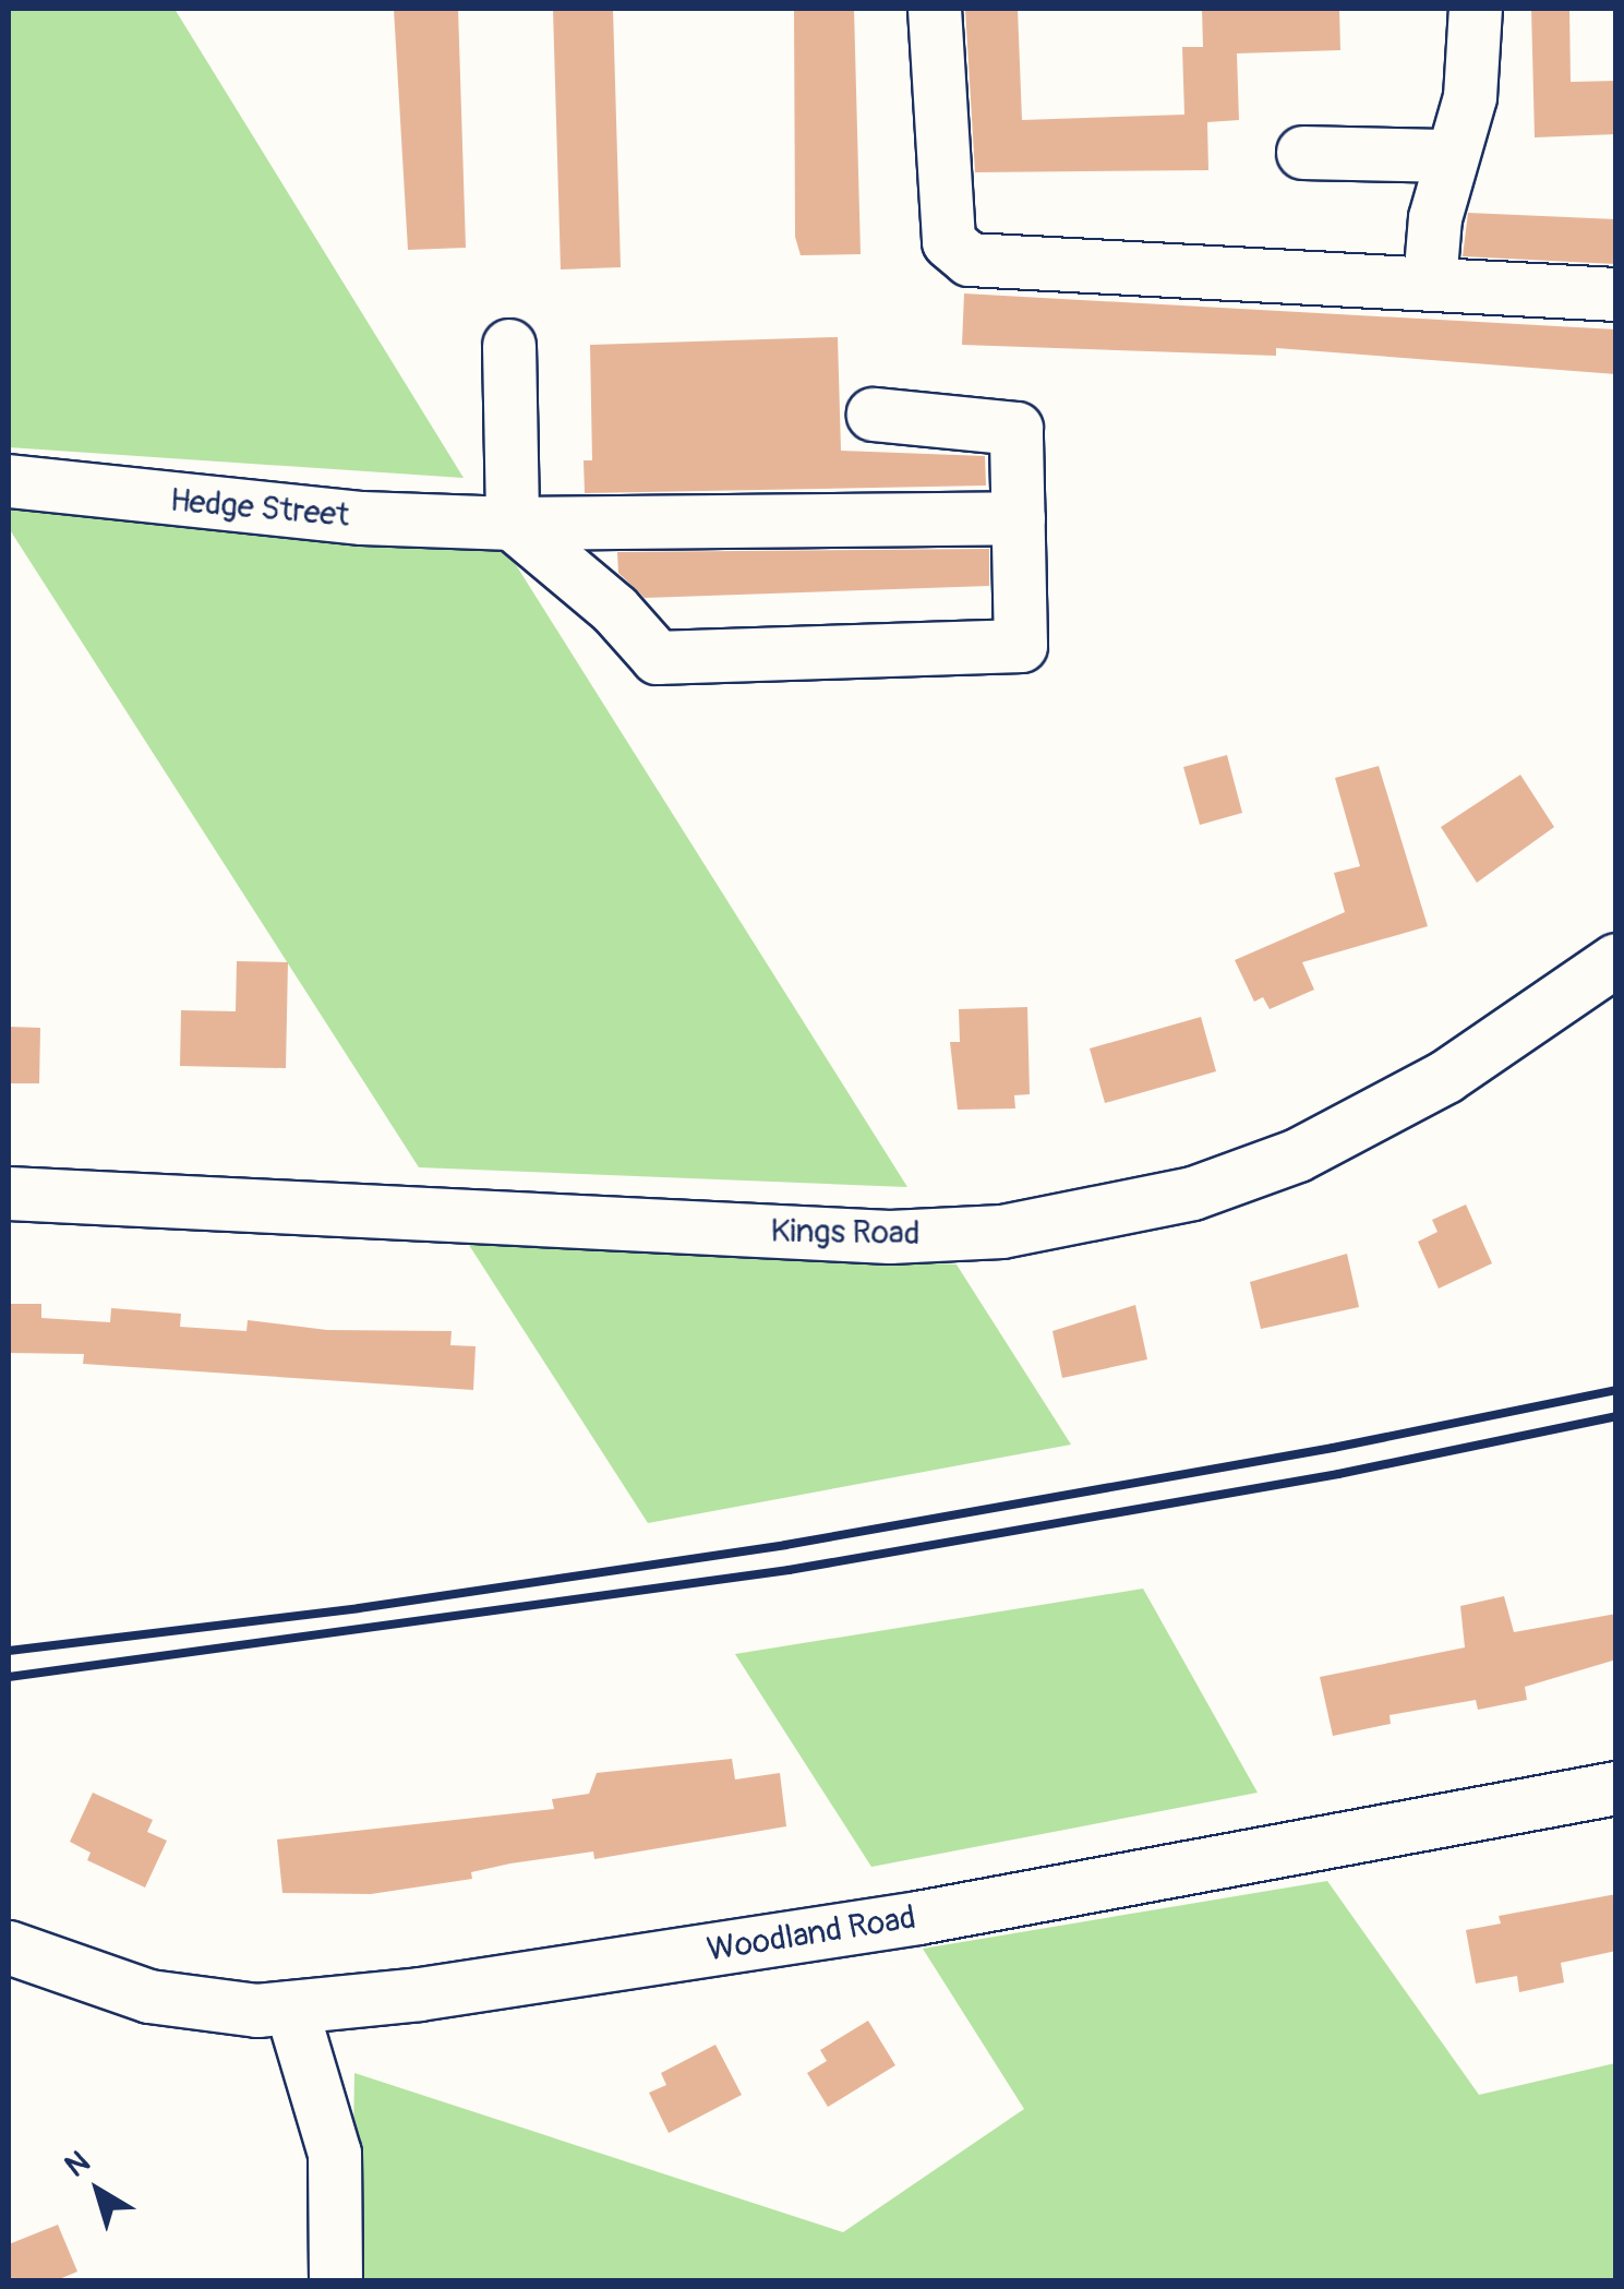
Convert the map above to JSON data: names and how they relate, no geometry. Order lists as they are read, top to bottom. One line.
{"streets":{"street":["Hedge Street","Kings Road","Woodland Road"]},"north":"top left"}
